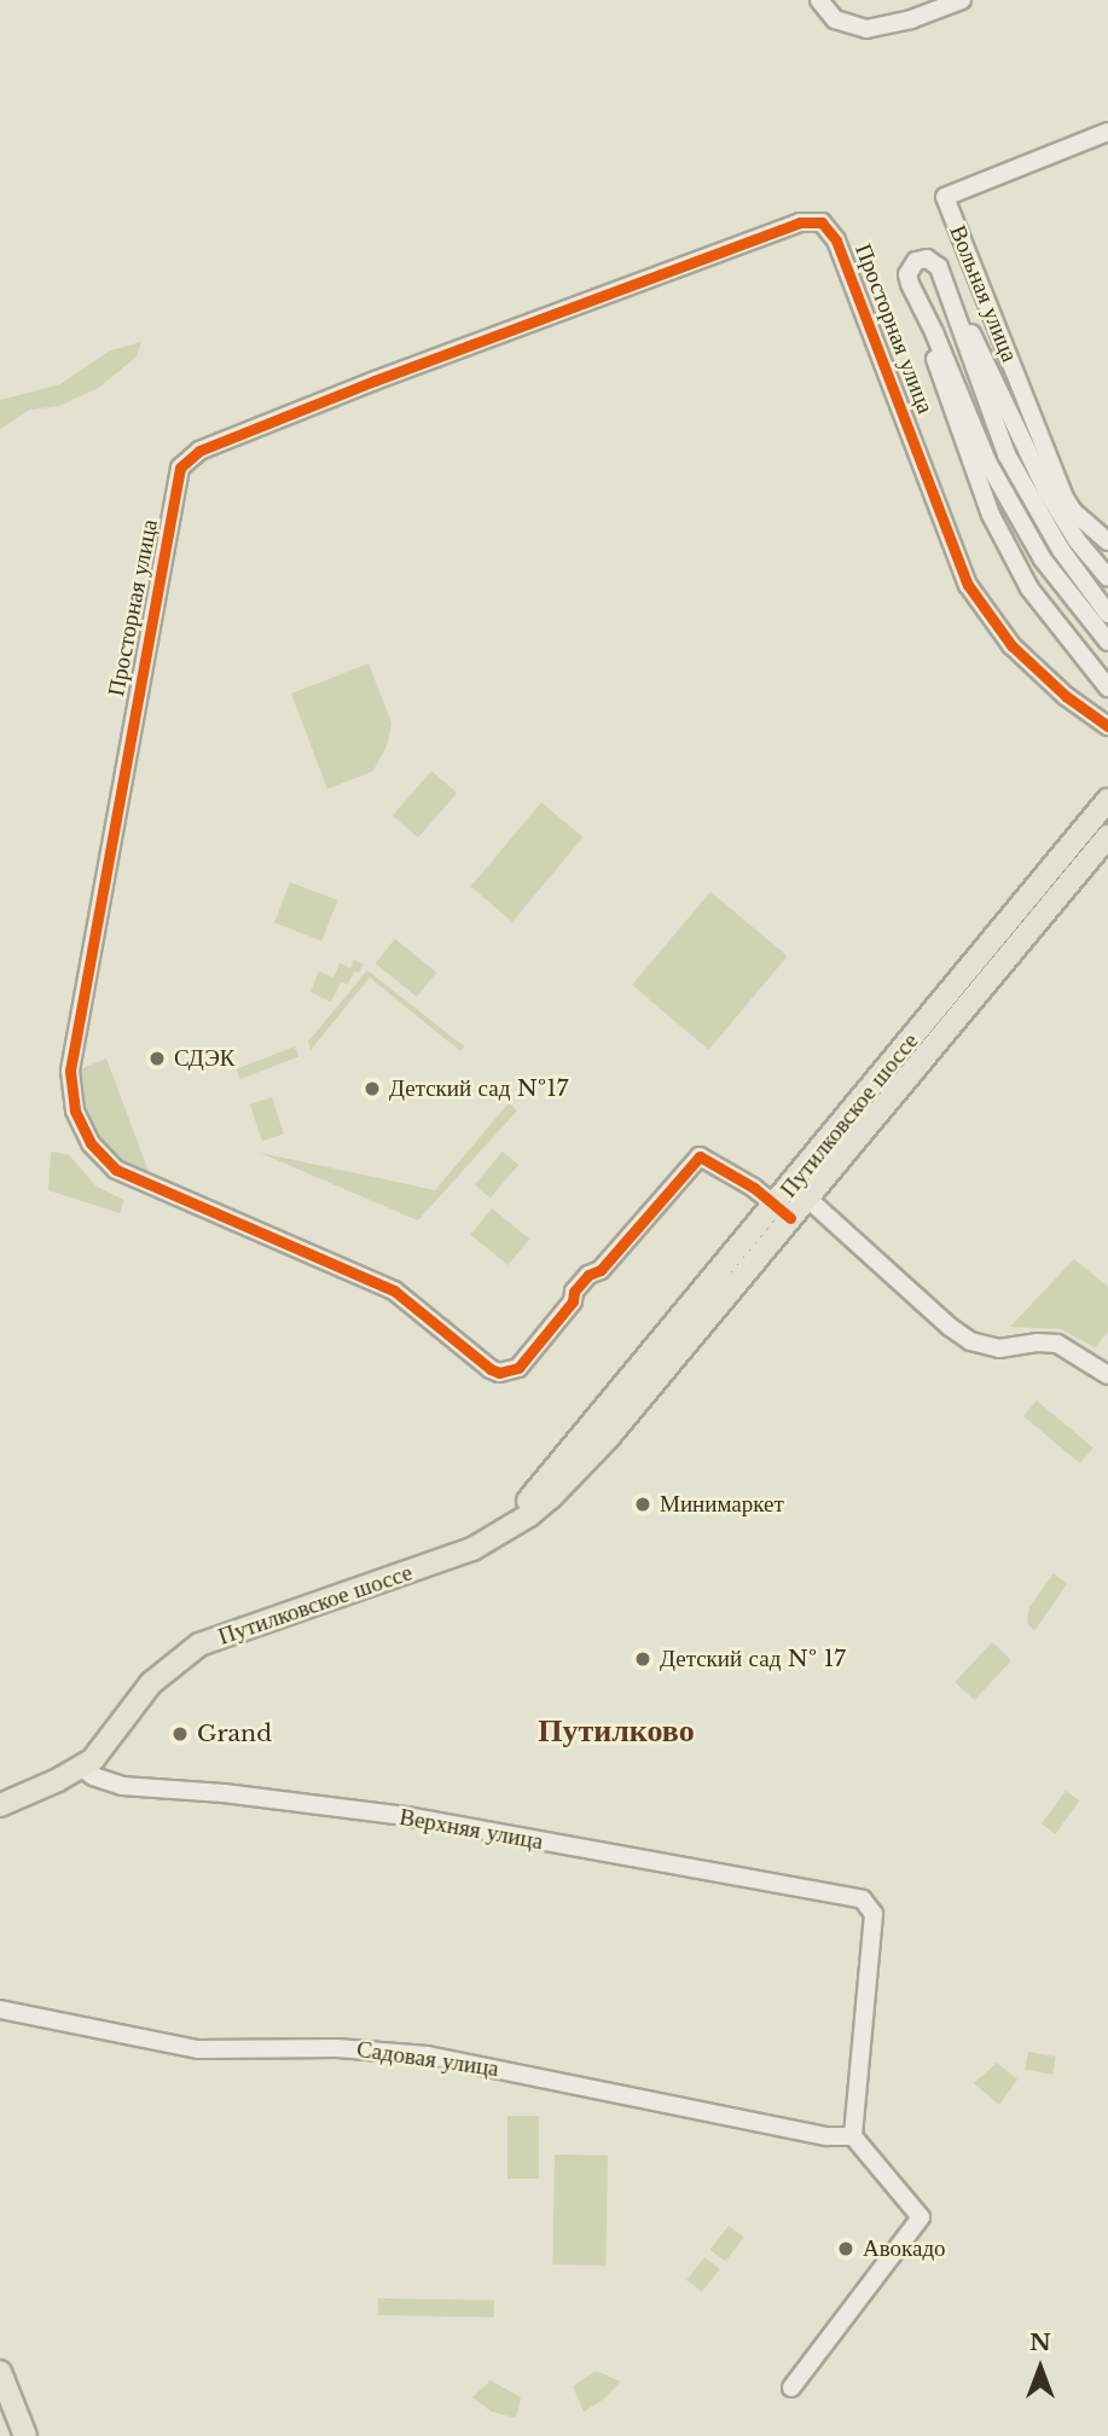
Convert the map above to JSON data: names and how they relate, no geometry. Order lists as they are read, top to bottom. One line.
{"streets":{"main road":["Путилковское шоссе"],"street":["Вольная улица","Просторная улица","Верхняя улица","Садовая улица"]},"crossings":[["Просторная улица","Путилковское шоссе"],["Путилковское шоссе","Верхняя улица"],["Верхняя улица","Садовая улица"]],"districts":["Путилково"],"places":["СДЭК","Детский сад №17","Минимаркет","Детский сад № 17","Grand","Авокадо"],"north":"top"}
